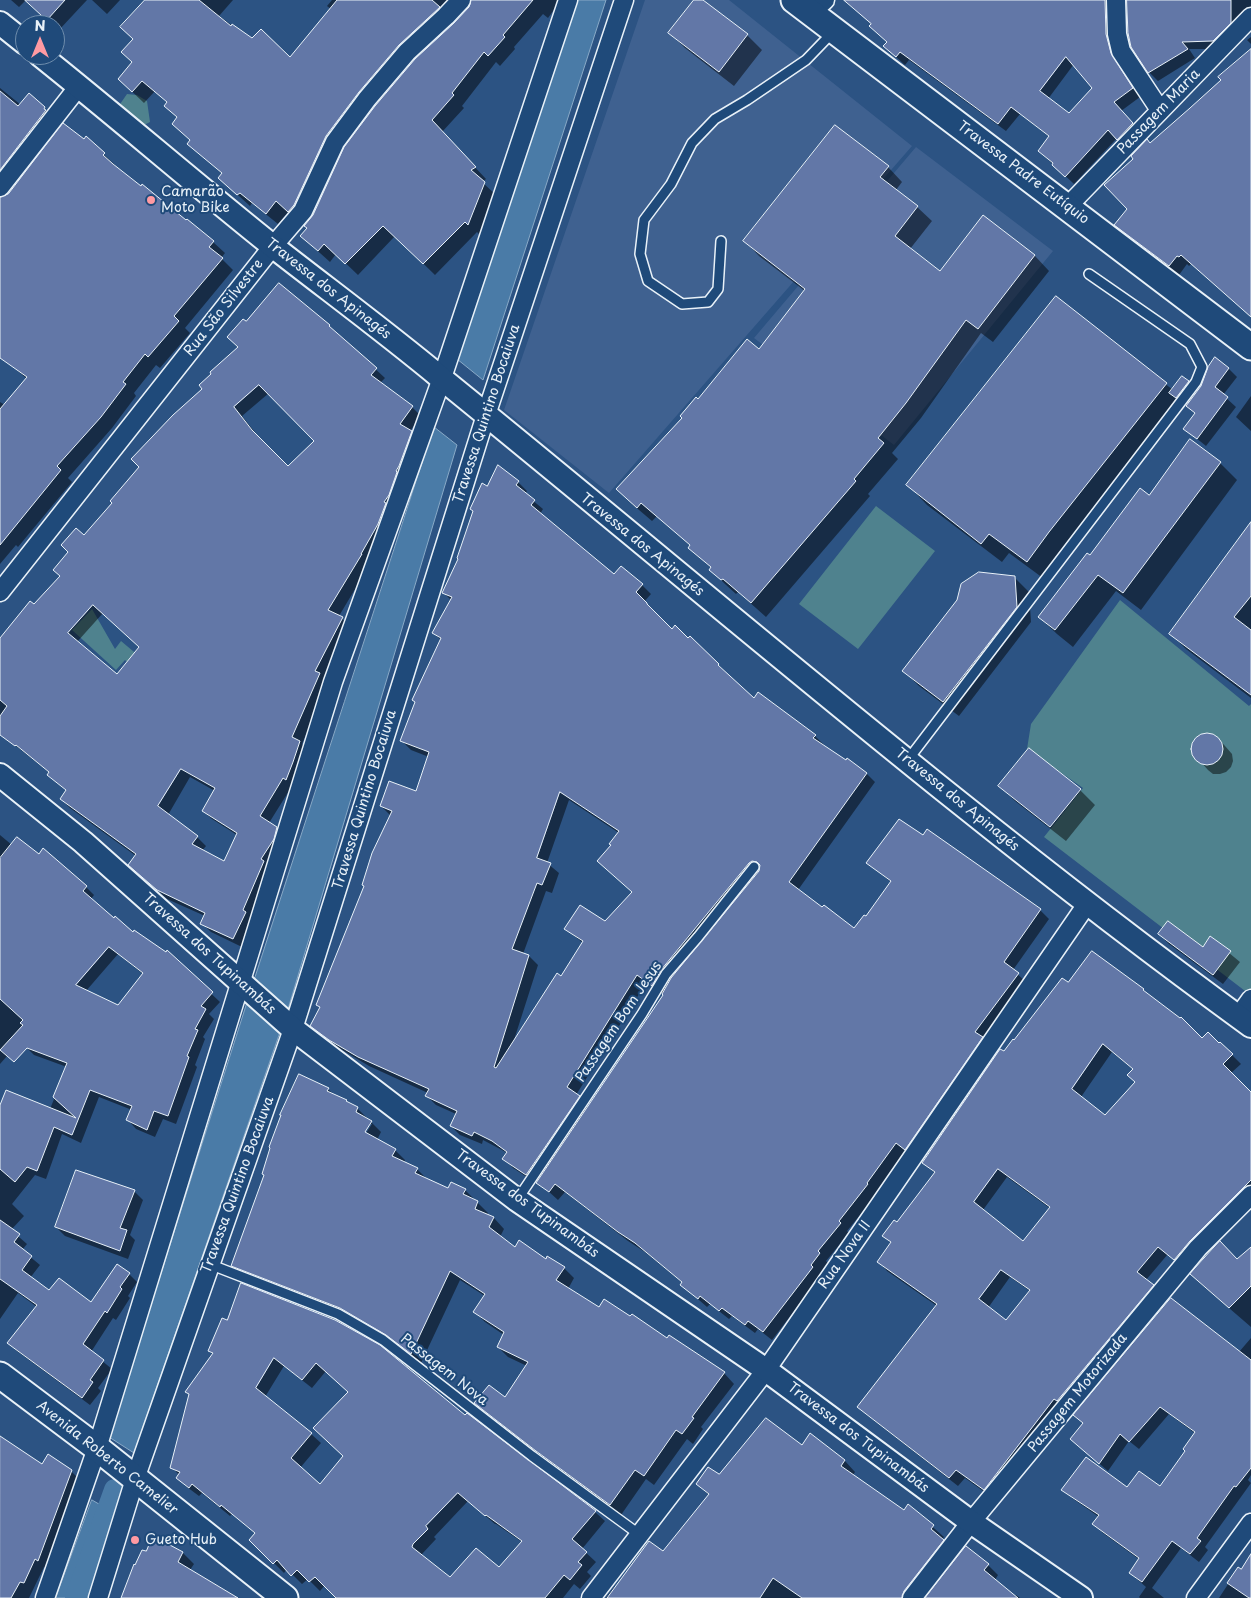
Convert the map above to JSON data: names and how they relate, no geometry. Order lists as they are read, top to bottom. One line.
{"streets":{"main road":["Travessa Padre Eutíquio","Avenida Roberto Camelier"],"street":["Passagem Maria","Travessa dos Apinagés","Rua São Silvestre","Travessa Quintino Bocaiuva","Travessa dos Tupinambás","Rua Nova II","Passagem Motorizada"],"lane":["Passagem Bom Jesus","Passagem Nova"]},"crossings":[["Passagem Maria","Travessa Padre Eutíquio"],["Travessa dos Apinagés","Rua São Silvestre"],["Travessa dos Apinagés","Travessa Quintino Bocaiuva"],["Travessa dos Apinagés","Rua Nova II"],["Travessa Quintino Bocaiuva","Travessa dos Tupinambás"],["Travessa Quintino Bocaiuva","Passagem Nova"],["Travessa Quintino Bocaiuva","Avenida Roberto Camelier"],["Travessa dos Tupinambás","Passagem Bom Jesus"],["Travessa dos Tupinambás","Rua Nova II"],["Travessa dos Tupinambás","Passagem Motorizada"],["Rua Nova II","Passagem Nova"]],"places":["Camarão Moto Bike","Gueto Hub"],"north":"top"}
